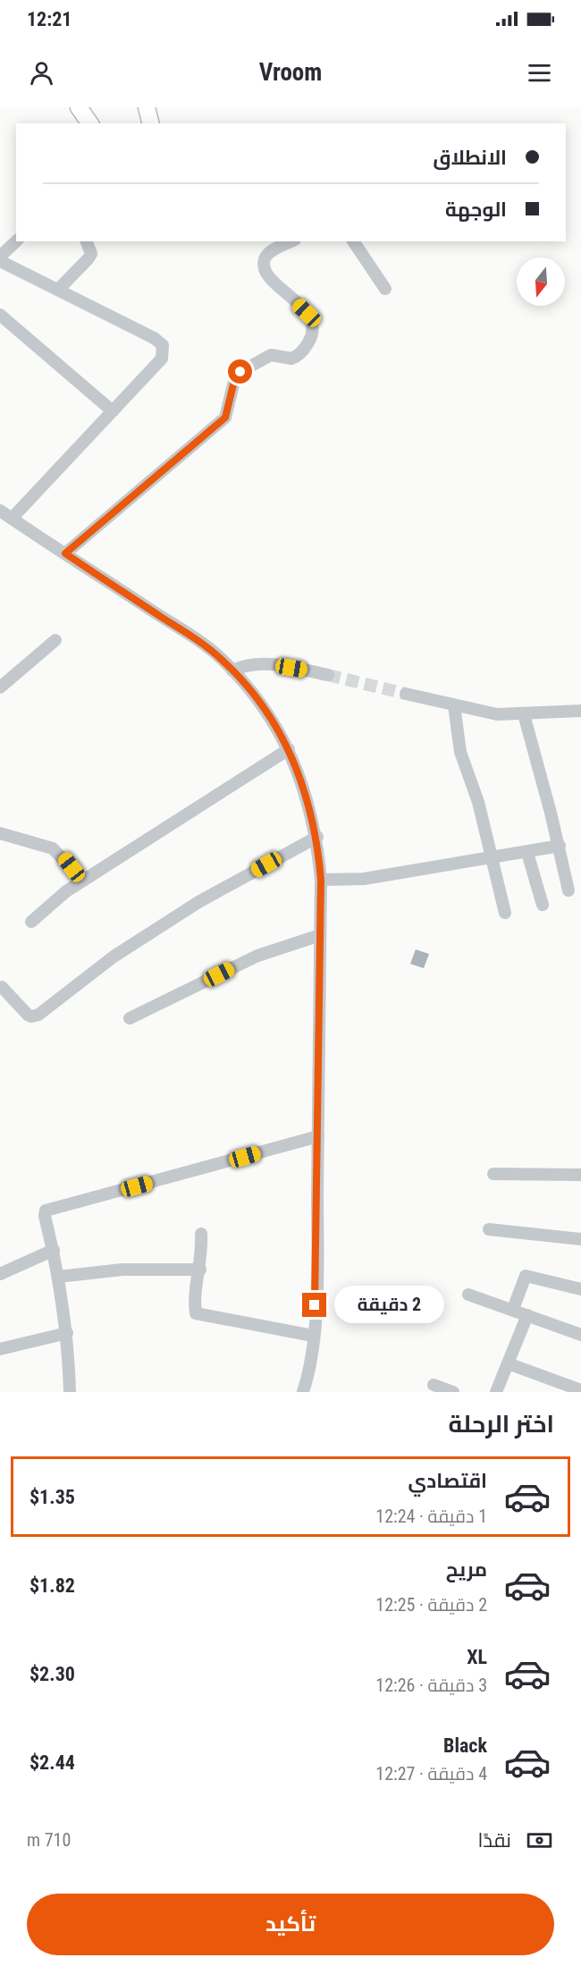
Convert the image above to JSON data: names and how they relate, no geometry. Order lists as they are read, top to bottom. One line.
{"north":"bottom","page":{"status":"12:21","header":"Vroom","banner":["الانطلاق","الوجهة"],"bubble":"2 دقيقة","heading":"اختر الرحلة","list":[{"name":"اقتصادي","note":"1 دقيقة · 12:24","value":"$1.35"},{"name":"مريح","note":"2 دقيقة · 12:25","value":"$1.82"},{"name":"XL","note":"3 دقيقة · 12:26","value":"$2.30"},{"name":"Black","note":"4 دقيقة · 12:27","value":"$2.44"}],"pay":["نقدًا","710 m"],"buttons":"تأكيد"}}
